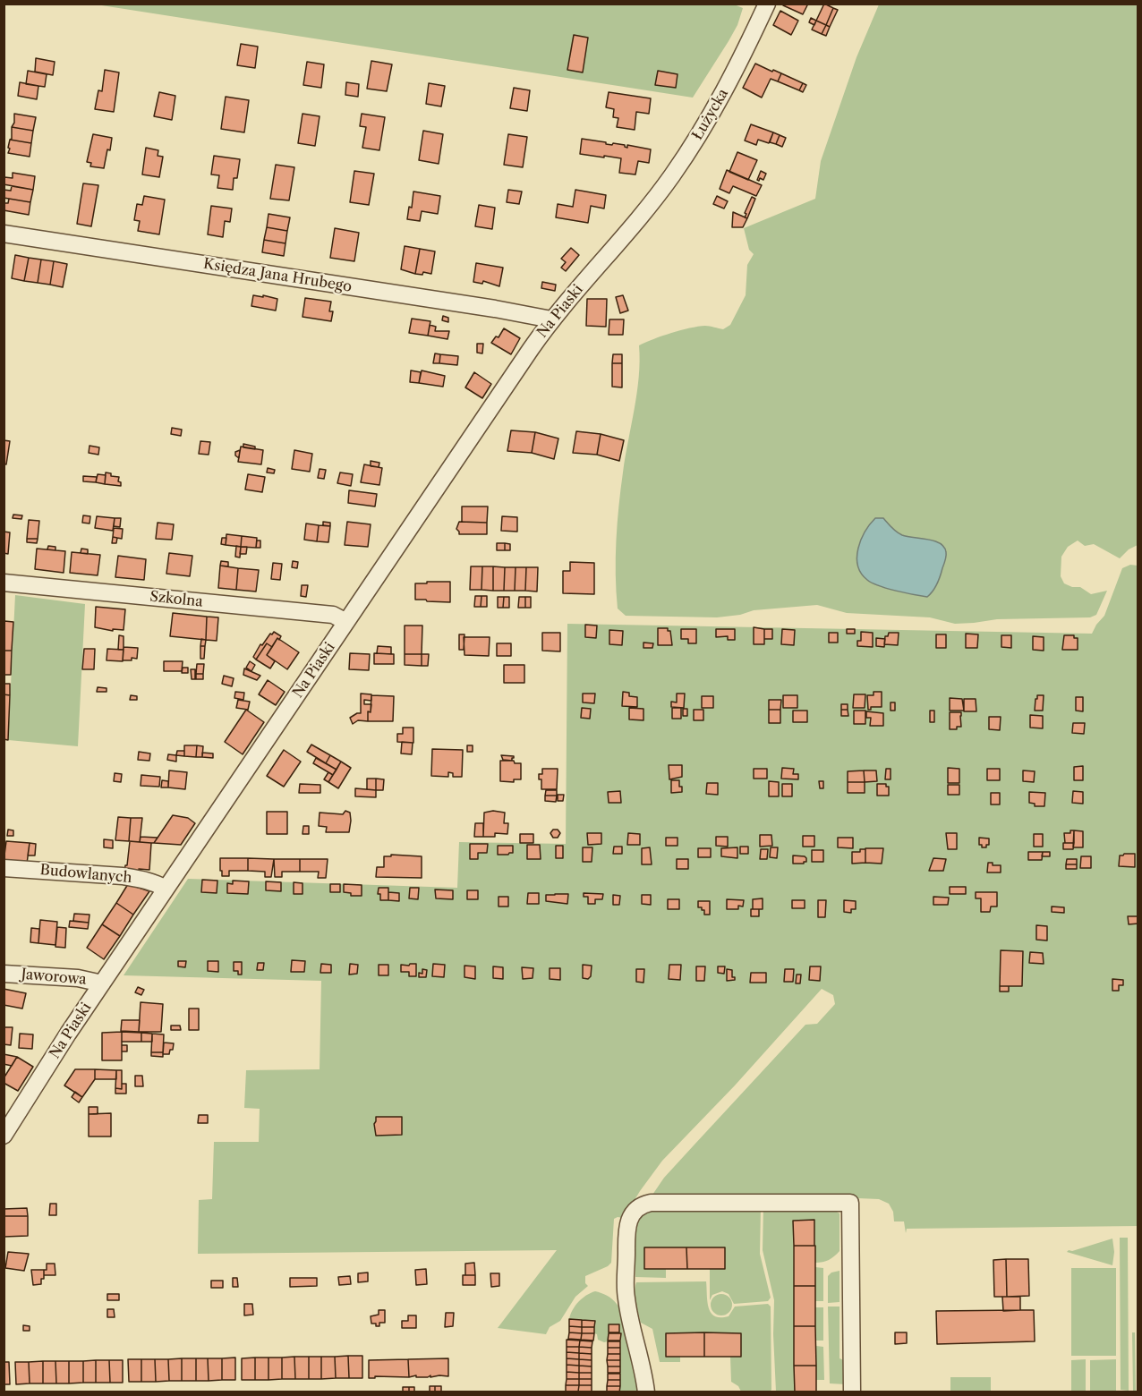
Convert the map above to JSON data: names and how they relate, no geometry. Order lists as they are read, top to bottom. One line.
{"streets":{"street":["Łużycka","Księdza Jana Hrubego","Na Piaski","Szkolna","Budowlanych","Jaworowa"]},"crossings":[["Łużycka","Na Piaski"],["Księdza Jana Hrubego","Na Piaski"],["Na Piaski","Szkolna"],["Na Piaski","Budowlanych"],["Na Piaski","Jaworowa"]]}
